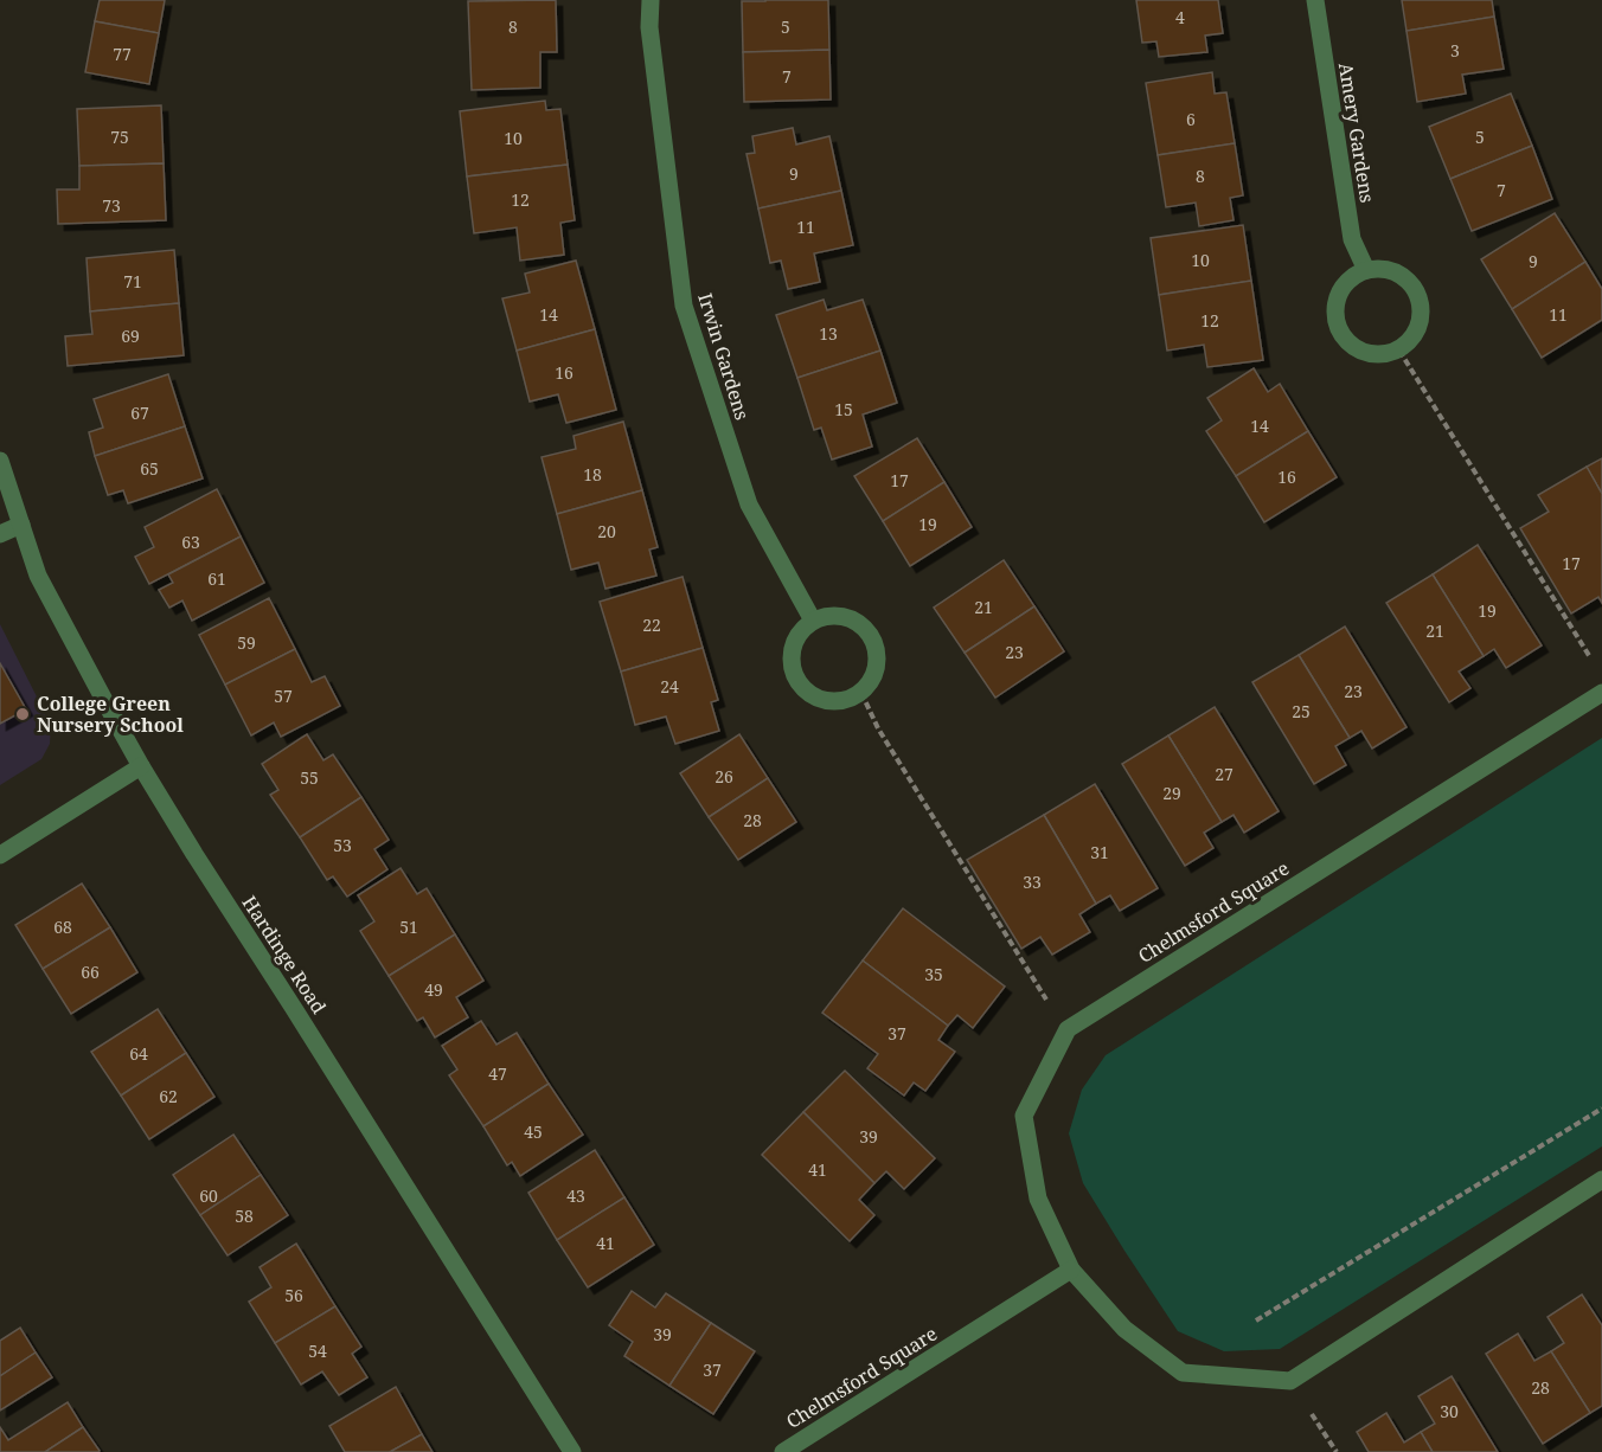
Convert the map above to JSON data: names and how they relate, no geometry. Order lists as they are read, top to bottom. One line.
{"streets":{"street":["Amery Gardens","Irwin Gardens","Chelmsford Square","Hardinge Road"]},"places":["College Green Nursery School"],"house_numbers":["4","8","5","3","77","7","6","75","5","10","9","8","7","12","73","11","10","9","71","14","11","12","13","69","16","15","67","14","65","18","16","17","19","20","63","17","61","21","19","22","21","59","23","24","23","57","25","27","26","55","29","28","53","31","33","68","51","66","35","49","37","64","47","62","45","39","41","60","43","58","41","56","39","54","37","28","30"]}
